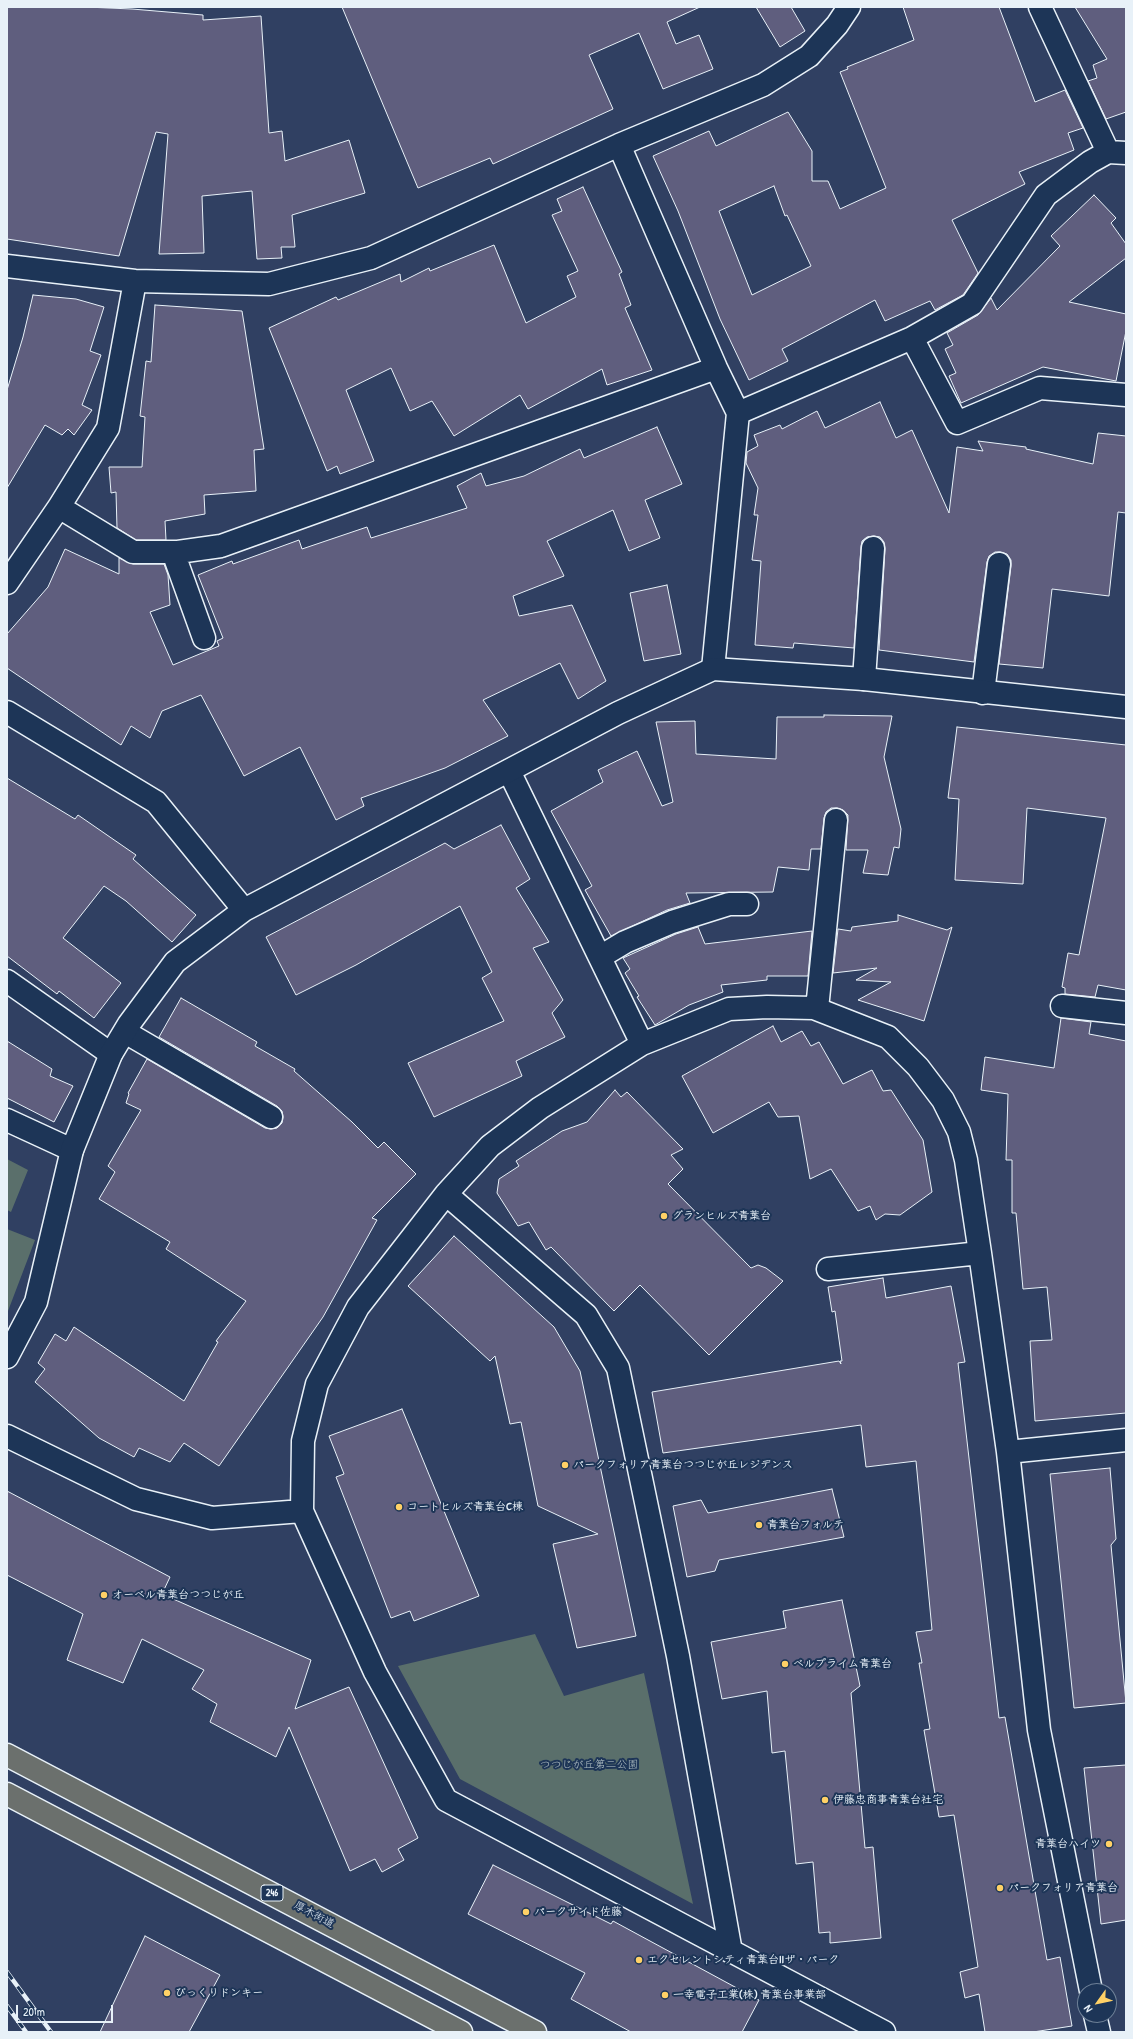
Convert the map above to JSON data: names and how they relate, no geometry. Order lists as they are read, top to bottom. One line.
{"streets":{"highway":["246","厚木街道"]},"parks":["つつじが丘第二公園"],"places":["グランヒルズ青葉台","パークフォリア青葉台つつじが丘レジデンス","コートヒルズ青葉台C棟","青葉台フォルテ","オーベル青葉台つつじが丘","ベルプライム青葉台","伊藤忠商事青葉台社宅","青葉台ハイツ","パークフォリア青葉台","パークサイド佐藤","エクセレントシティ青葉台IIザ・パーク","びっくりドンキー","一幸電子工業(株) 青葉台事業部"],"scale_bar":"20 m","north":"bottom left"}
